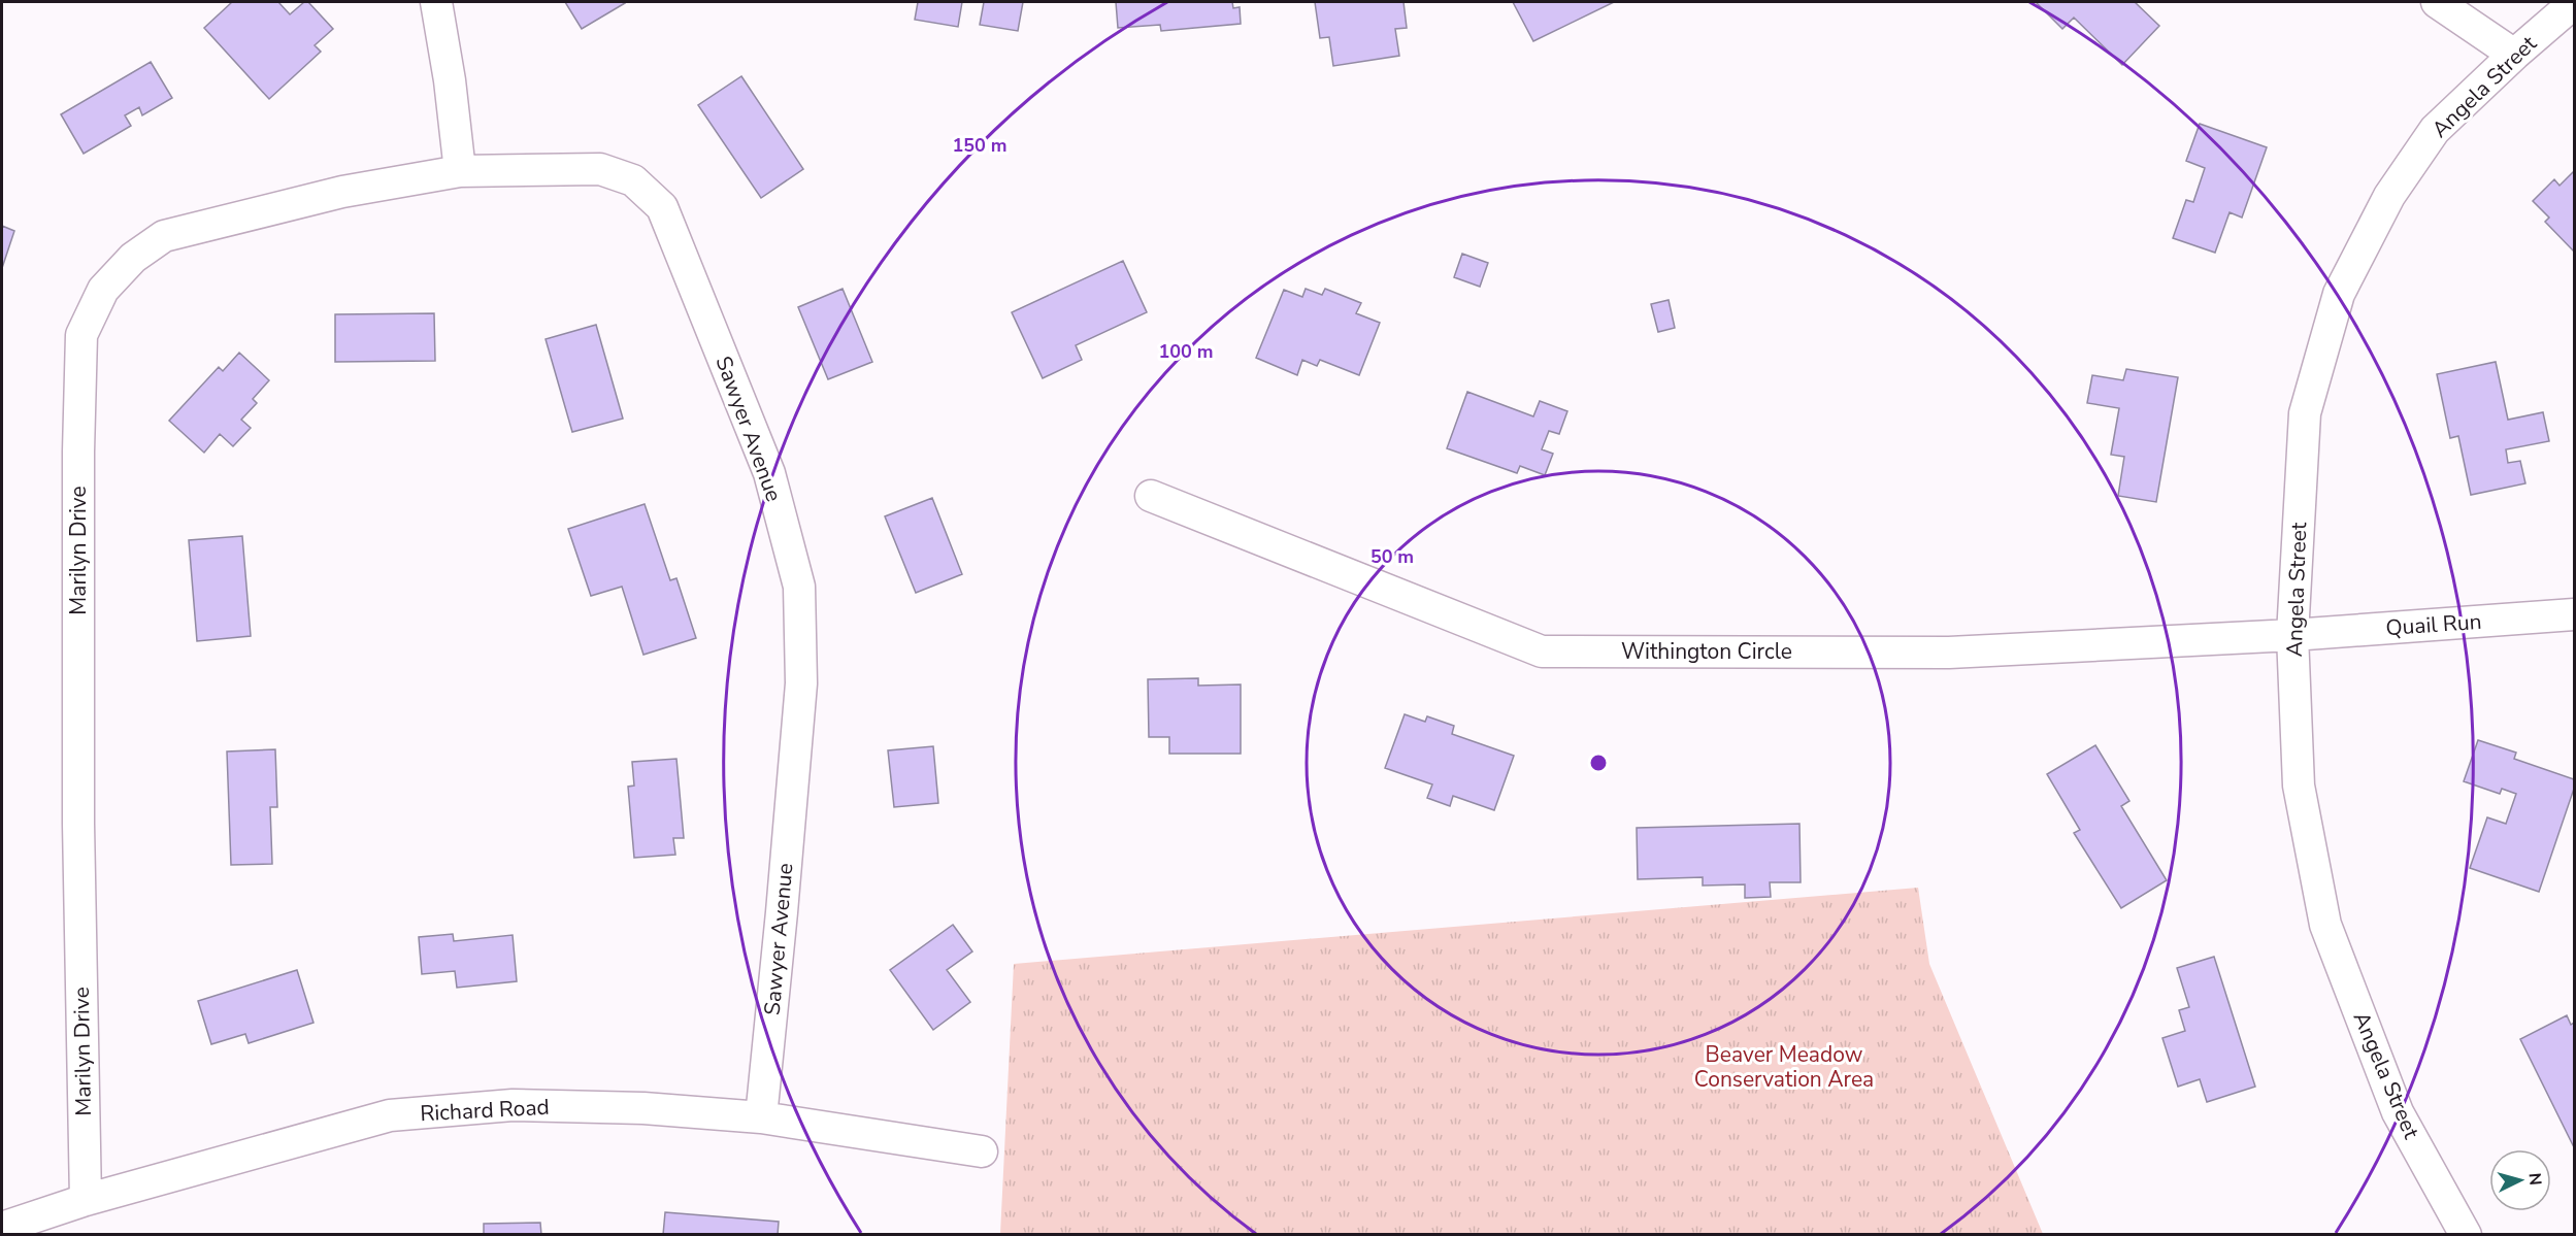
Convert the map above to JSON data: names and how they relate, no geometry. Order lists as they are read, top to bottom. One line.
{"streets":{"street":["Angela Street","Sawyer Avenue","Marilyn Drive","Quail Run","Withington Circle","Richard Road"]},"crossings":[["Angela Street","Quail Run"],["Angela Street","Withington Circle"],["Sawyer Avenue","Marilyn Drive"],["Sawyer Avenue","Richard Road"],["Marilyn Drive","Richard Road"],["Quail Run","Withington Circle"]],"parks":["Beaver Meadow Conservation Area"],"north":"right","rings":["150 m","100 m","50 m"]}
